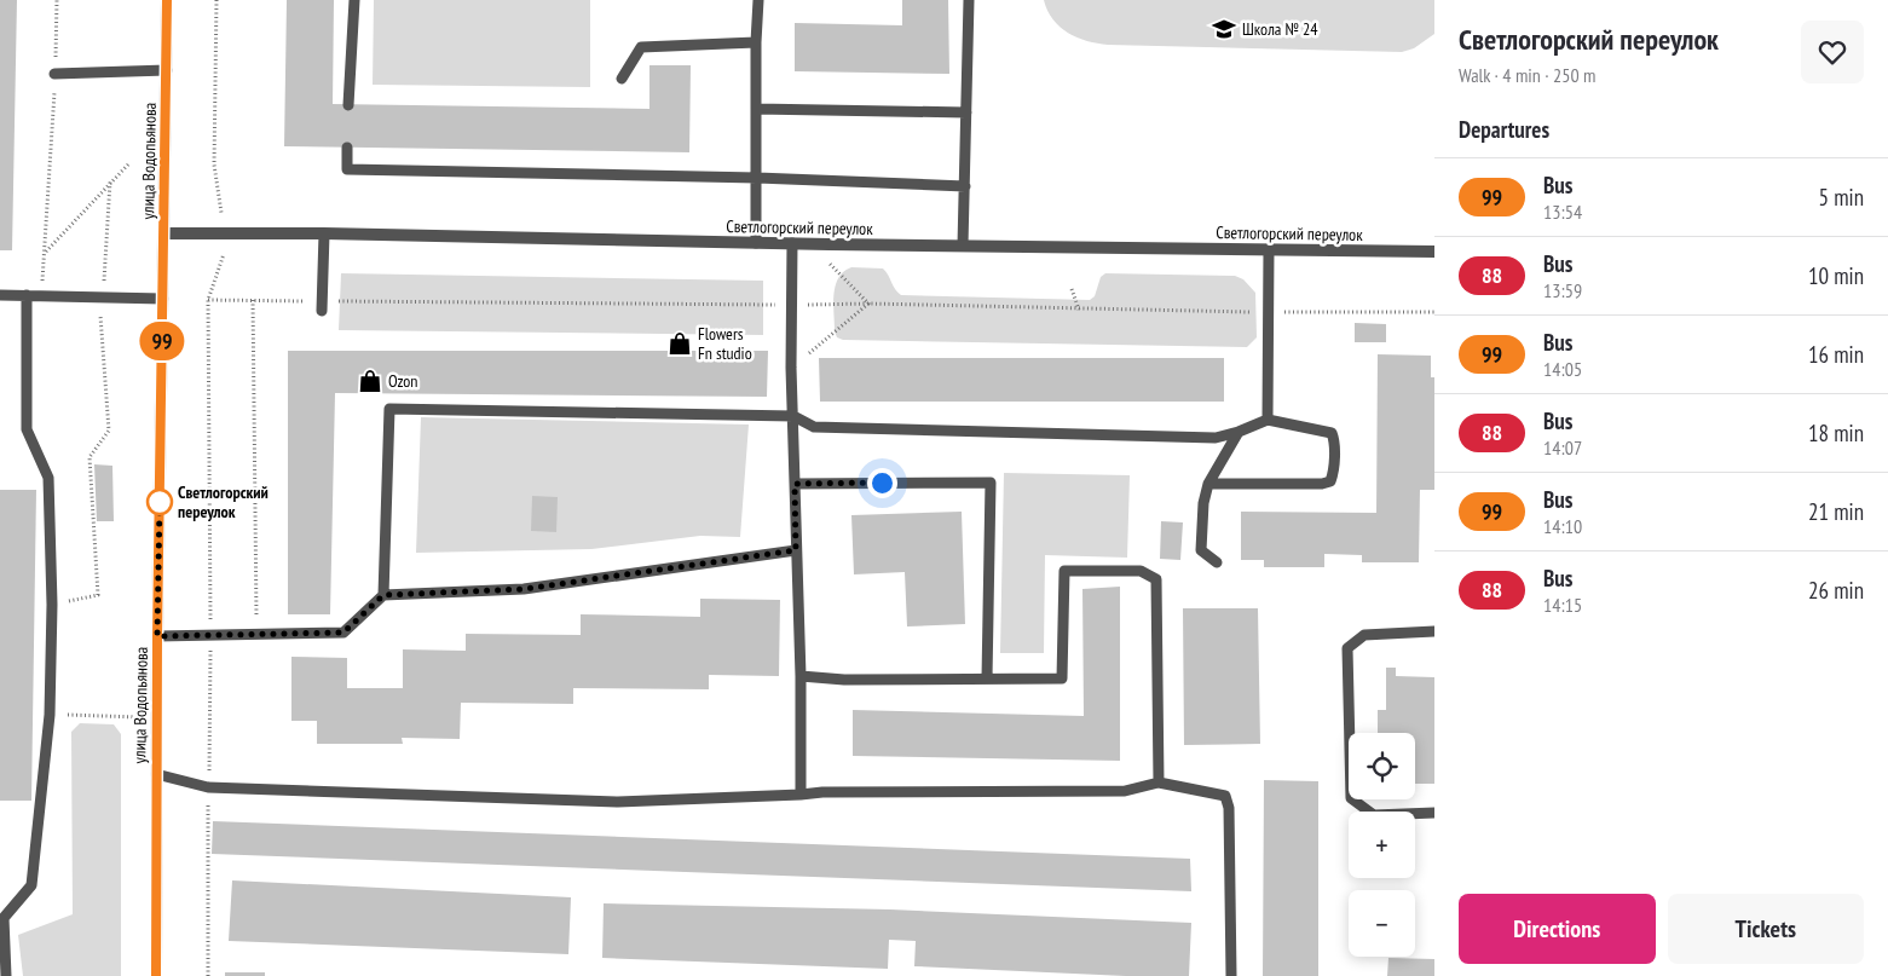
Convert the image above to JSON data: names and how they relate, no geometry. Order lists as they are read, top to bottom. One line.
{"streets":{"street":["улица Водопьянова","Светлогорский переулок"]},"crossings":[["улица Водопьянова","Светлогорский переулок"]],"places":{"school or university":["Школа № 24"],"shop":["Flowers Fn studio","Ozon"],"other":["Светлогорский переулок"]},"lines":["bus line 99"],"page":{"on_map":"99","heading":[["Светлогорский переулок","Walk · 4 min · 250 m"],"Departures"],"list":[{"mark":"99","name":"Bus","note":"13:54","value":"5 min"},{"mark":"88","name":"Bus","note":"13:59","value":"10 min"},{"mark":"99","name":"Bus","note":"14:05","value":"16 min"},{"mark":"88","name":"Bus","note":"14:07","value":"18 min"},{"mark":"99","name":"Bus","note":"14:10","value":"21 min"},{"mark":"88","name":"Bus","note":"14:15","value":"26 min"}],"map_buttons":["+","−"],"buttons":["Directions","Tickets"]}}
